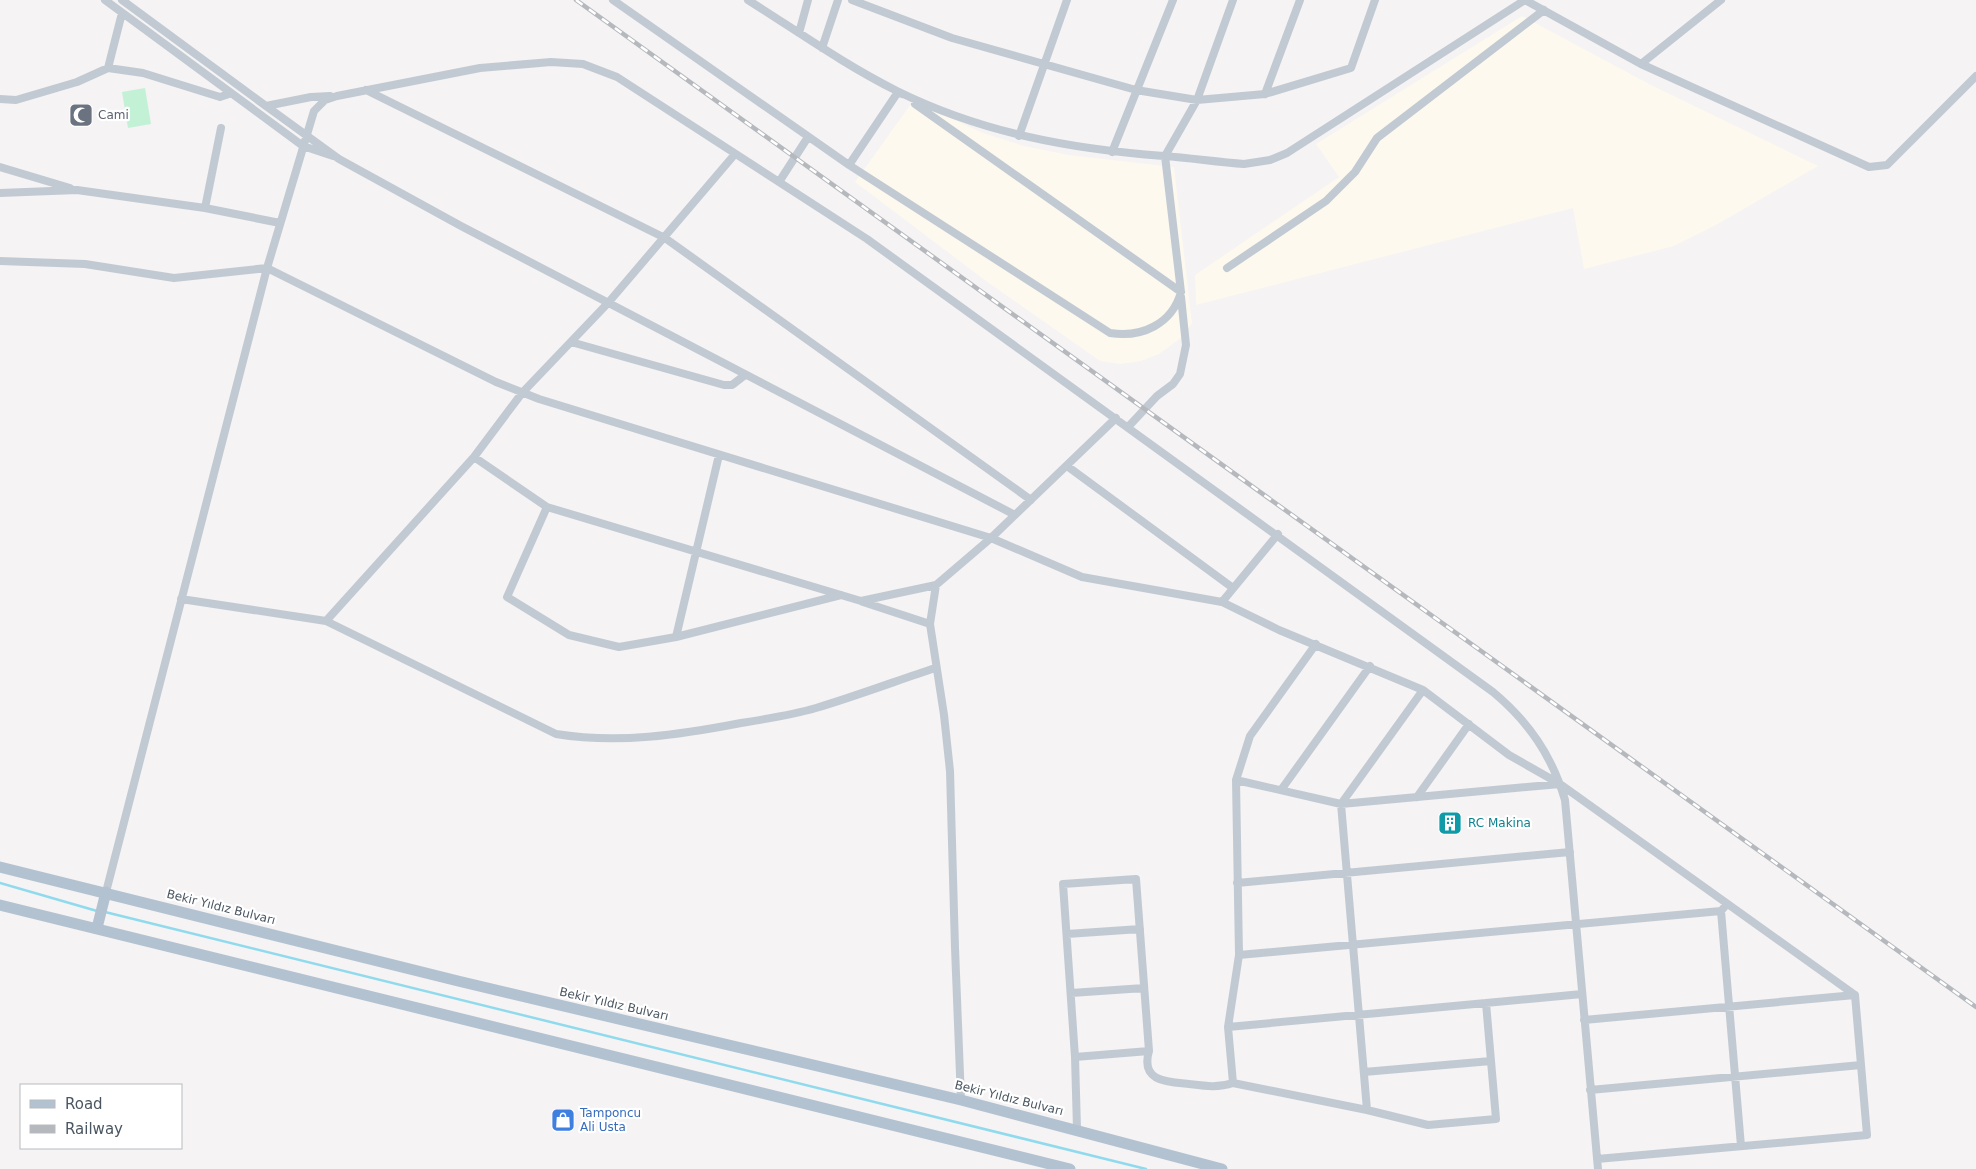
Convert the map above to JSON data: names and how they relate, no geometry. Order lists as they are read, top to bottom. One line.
{"streets":{"main road":["Bekir Yıldız Bulvarı"]},"places":{"mosque":["Cami"],"building":["RC Makina"],"shop":["Tamponcu Ali Usta"]},"legend":["Road","Railway"]}
